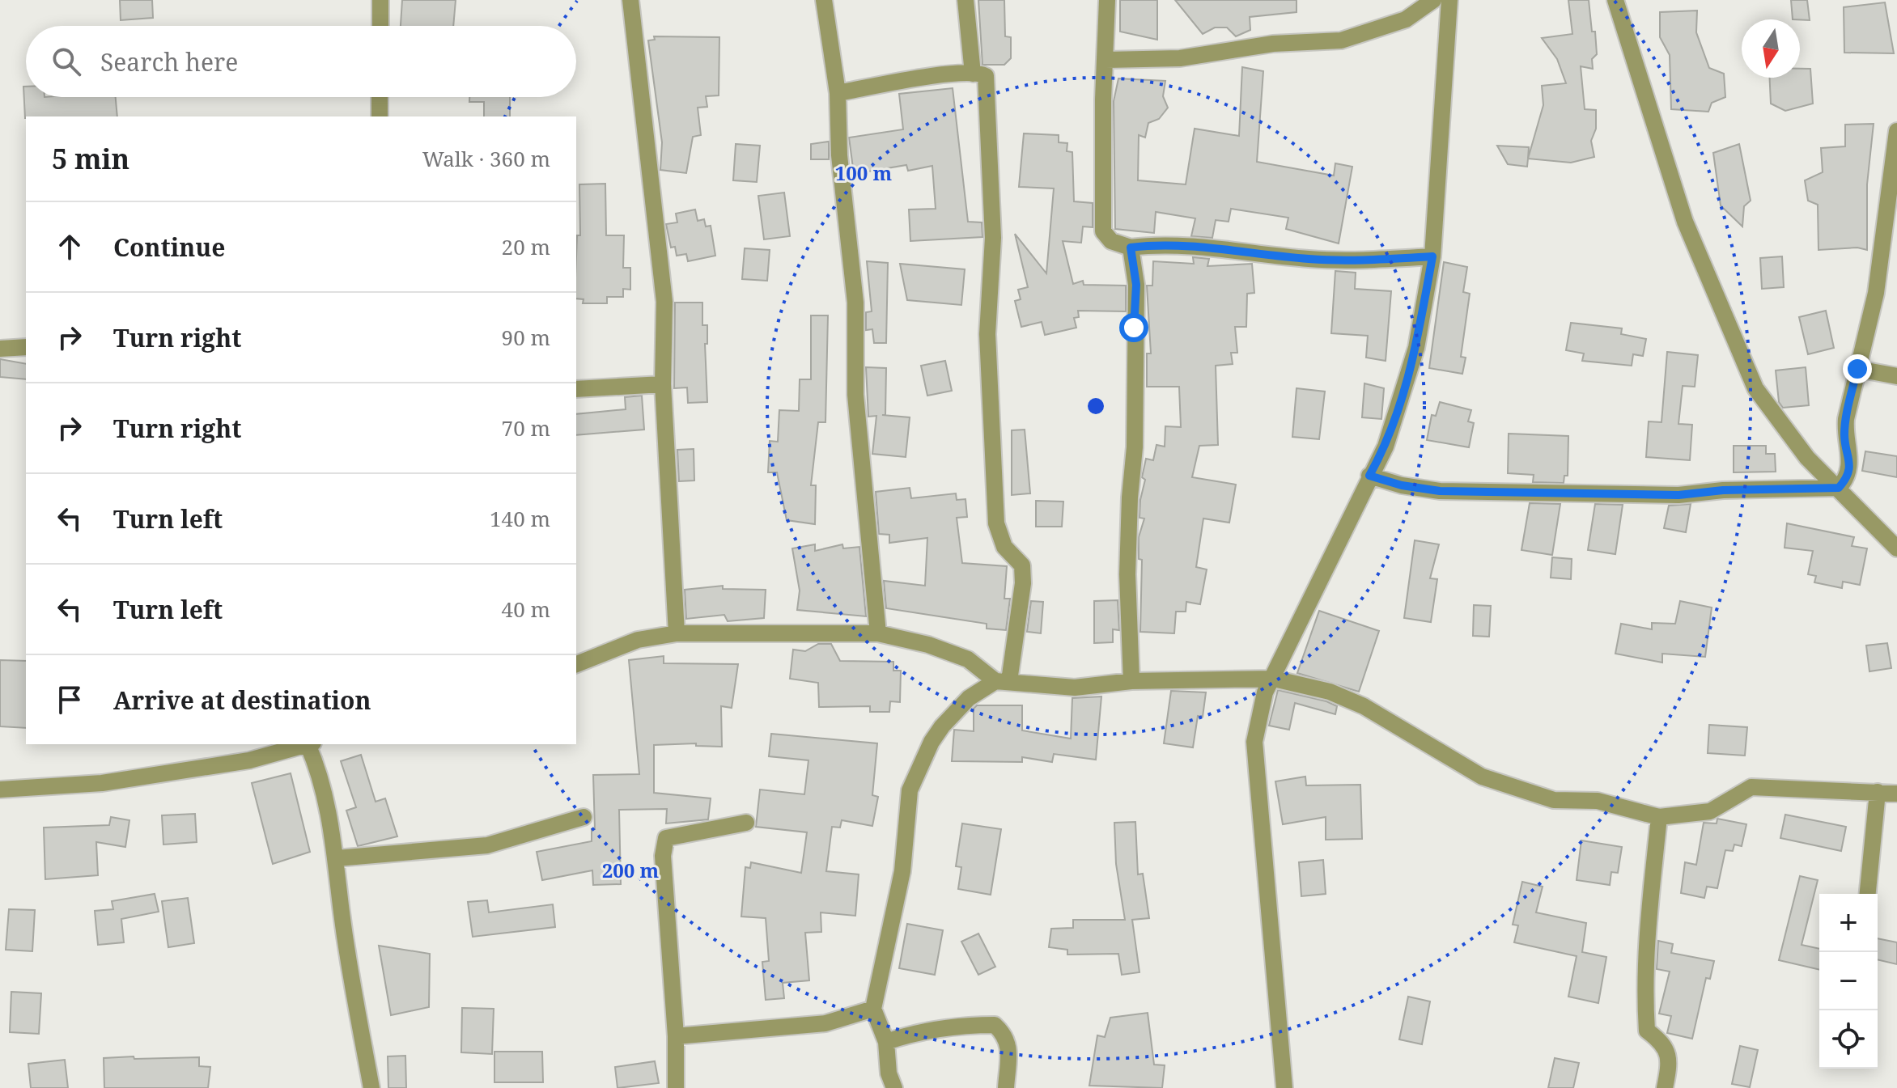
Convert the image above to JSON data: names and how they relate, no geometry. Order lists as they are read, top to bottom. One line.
{"north":"bottom","page":{"search":"Search here","heading":["5 min","Walk · 360 m"],"list":[["Continue","20 m"],["Turn right","90 m"],["Turn right","70 m"],["Turn left","140 m"],["Turn left","40 m"],"Arrive at destination"],"map_buttons":["+","−"]},"rings":["100 m","200 m"]}
